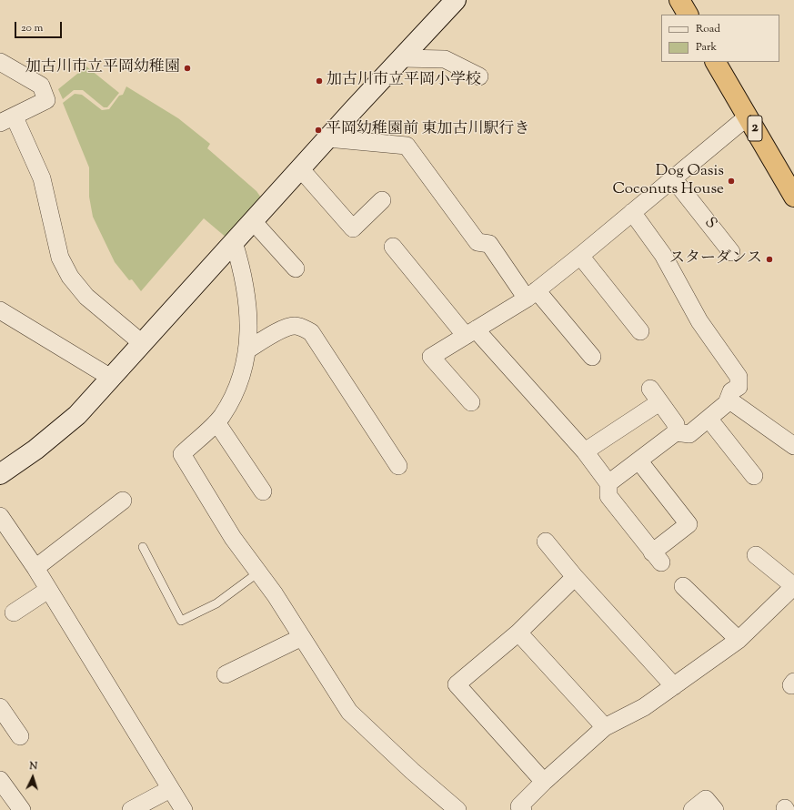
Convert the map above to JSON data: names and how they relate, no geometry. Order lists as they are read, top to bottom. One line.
{"streets":{"highway":["2"],"street":["S"]},"places":["加古川市立平岡幼稚園","加古川市立平岡小学校","平岡幼稚園前 東加古川駅行き","Dog Oasis Coconuts House","スターダンス"],"legend":["Road","Park"],"scale_bar":"20 m","north":"top"}
